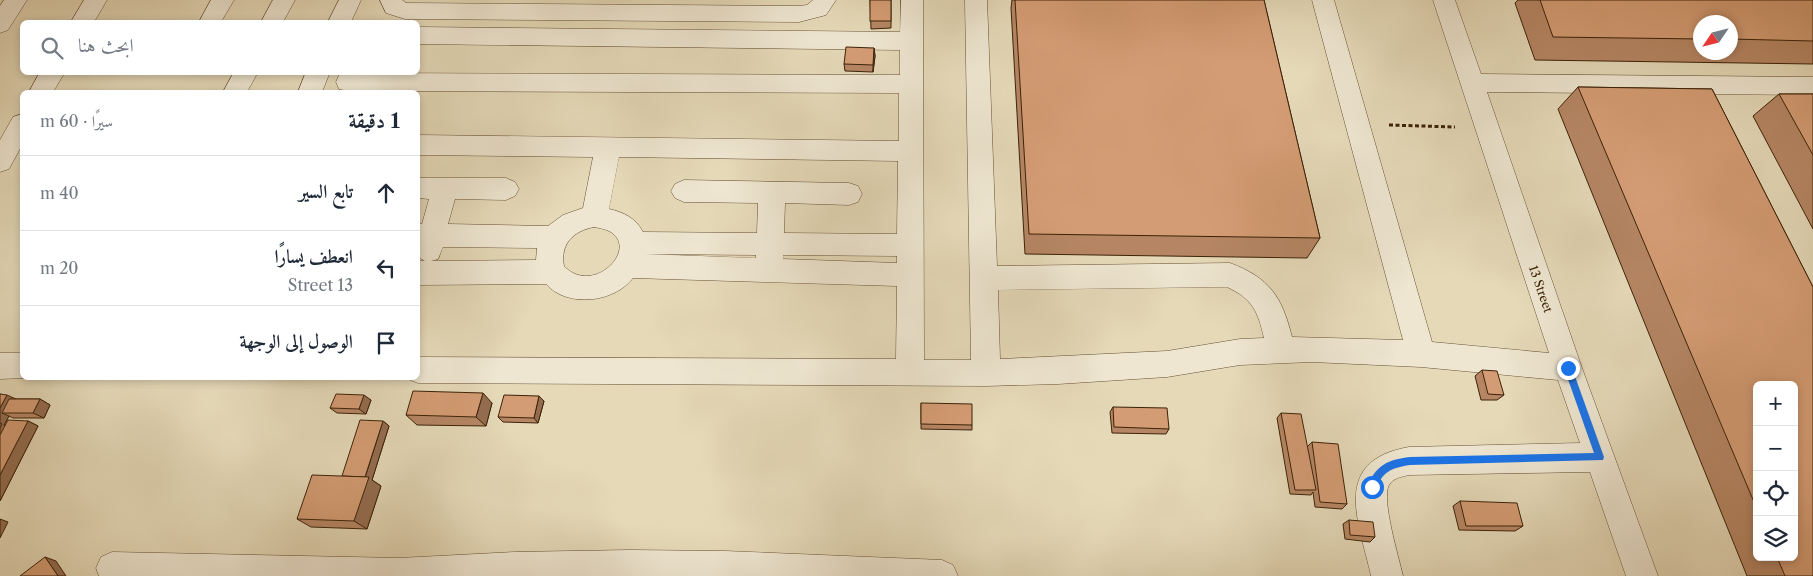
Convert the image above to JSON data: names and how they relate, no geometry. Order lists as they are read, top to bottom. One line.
{"streets":{"street":["13 Street"]},"north":"bottom left","page":{"search":"ابحث هنا","heading":["1 دقيقة","سيرًا · 60 m"],"list":[["تابع السير","40 m"],["انعطف يسارًا","13 Street","20 m"],"الوصول إلى الوجهة"],"map_buttons":["+","−"]}}
